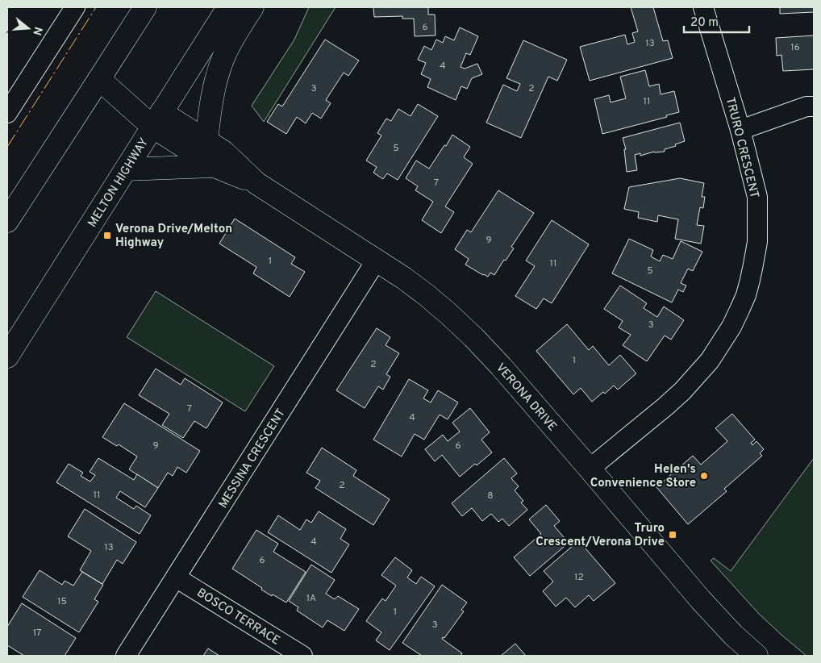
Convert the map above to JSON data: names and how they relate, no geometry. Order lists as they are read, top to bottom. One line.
{"streets":{"main road":["MELTON HIGHWAY","VERONA DRIVE"],"street":["TRURO CRESCENT","MESSINA CRESCENT","BOSCO TERRACE"]},"crossings":[["TRURO CRESCENT","VERONA DRIVE"],["MELTON HIGHWAY","VERONA DRIVE"],["VERONA DRIVE","MESSINA CRESCENT"],["MESSINA CRESCENT","BOSCO TERRACE"]],"places":{"transit":["Verona Drive/Melton Highway","Truro Crescent/Verona Drive"],"other":["Helen's Convenience Store"]},"house_numbers":["6","13","16","4","3","2","11","5","7","9","1","11","5","3","1","2","7","4","9","6","2","11","8","4","13","6","12","1A","15","1","3","17"],"scale_bar":"20 m","north":"right"}
